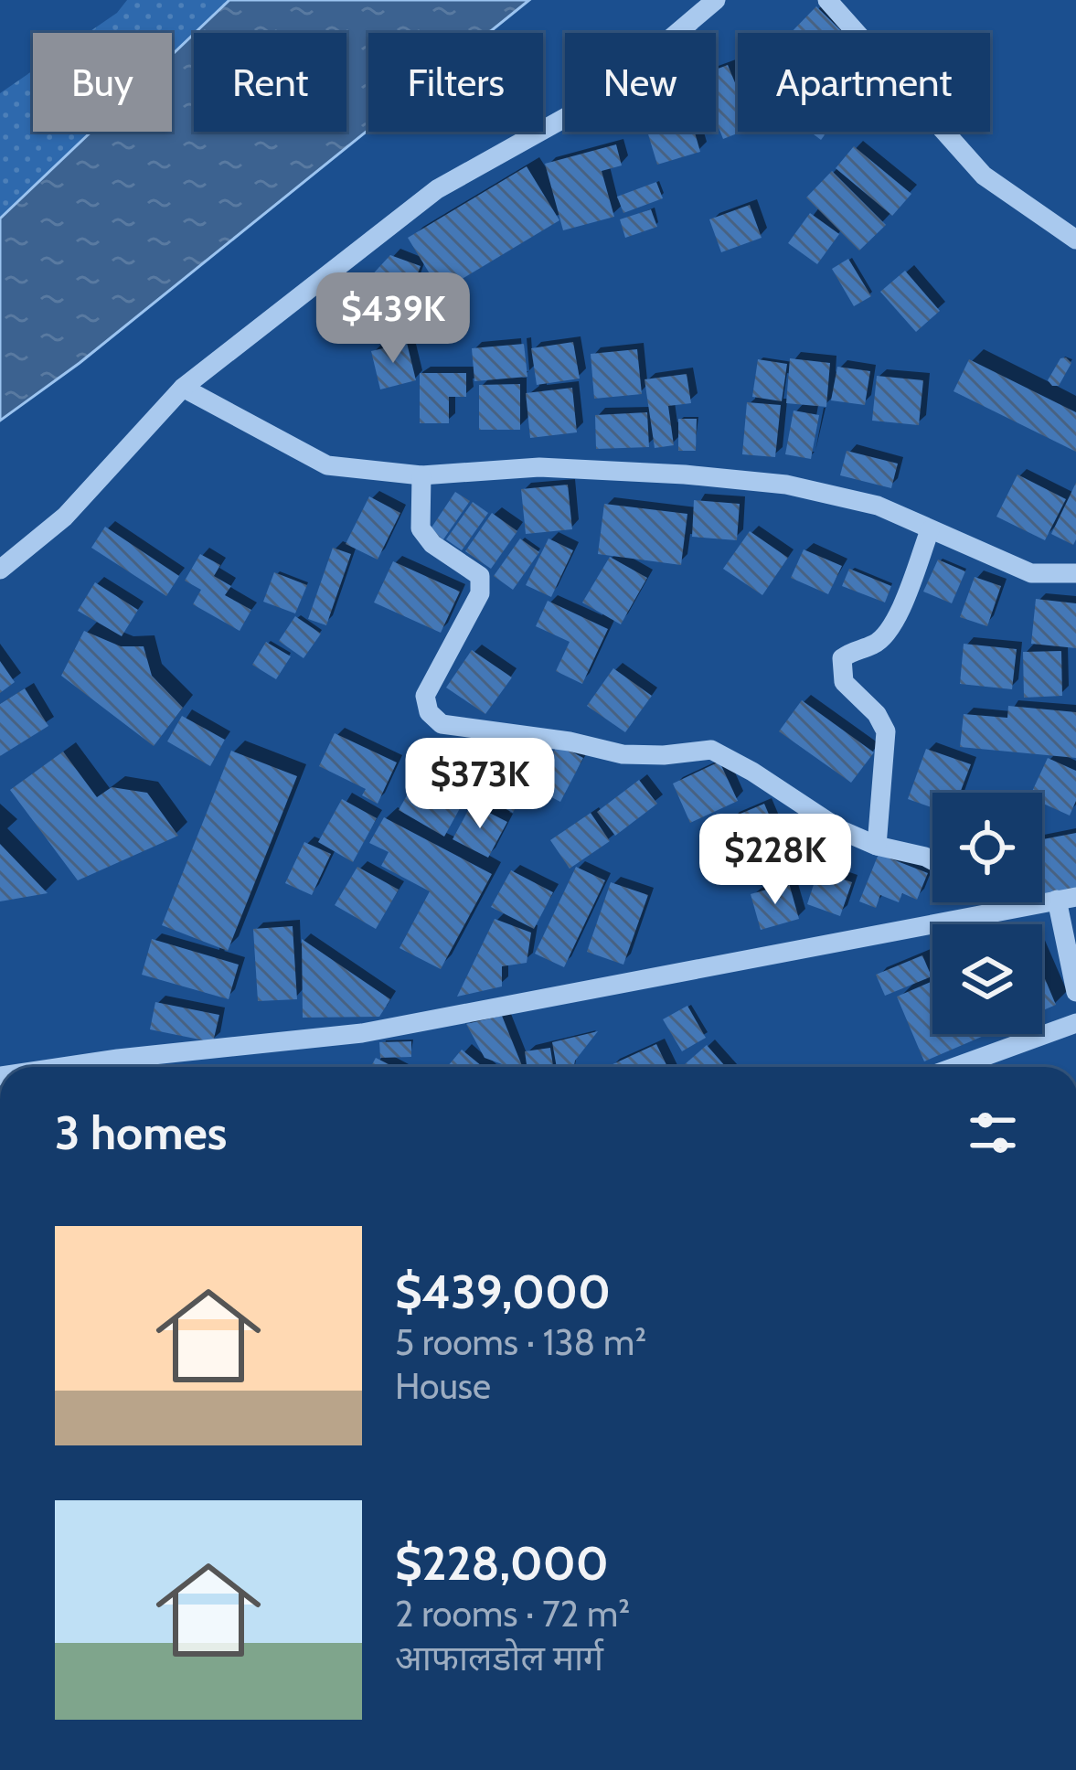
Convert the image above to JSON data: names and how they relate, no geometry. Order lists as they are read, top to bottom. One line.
{"page":{"chip":["Buy","Rent","Filters","New","Apartment"],"price":["$439K","$373K","$228K"],"heading":"3 homes","list":[{"name":"$439,000","note":"5 rooms · 138 m² · House"},{"name":"$228,000","note":"2 rooms · 72 m² · आफालडोल मार्ग"}]}}
